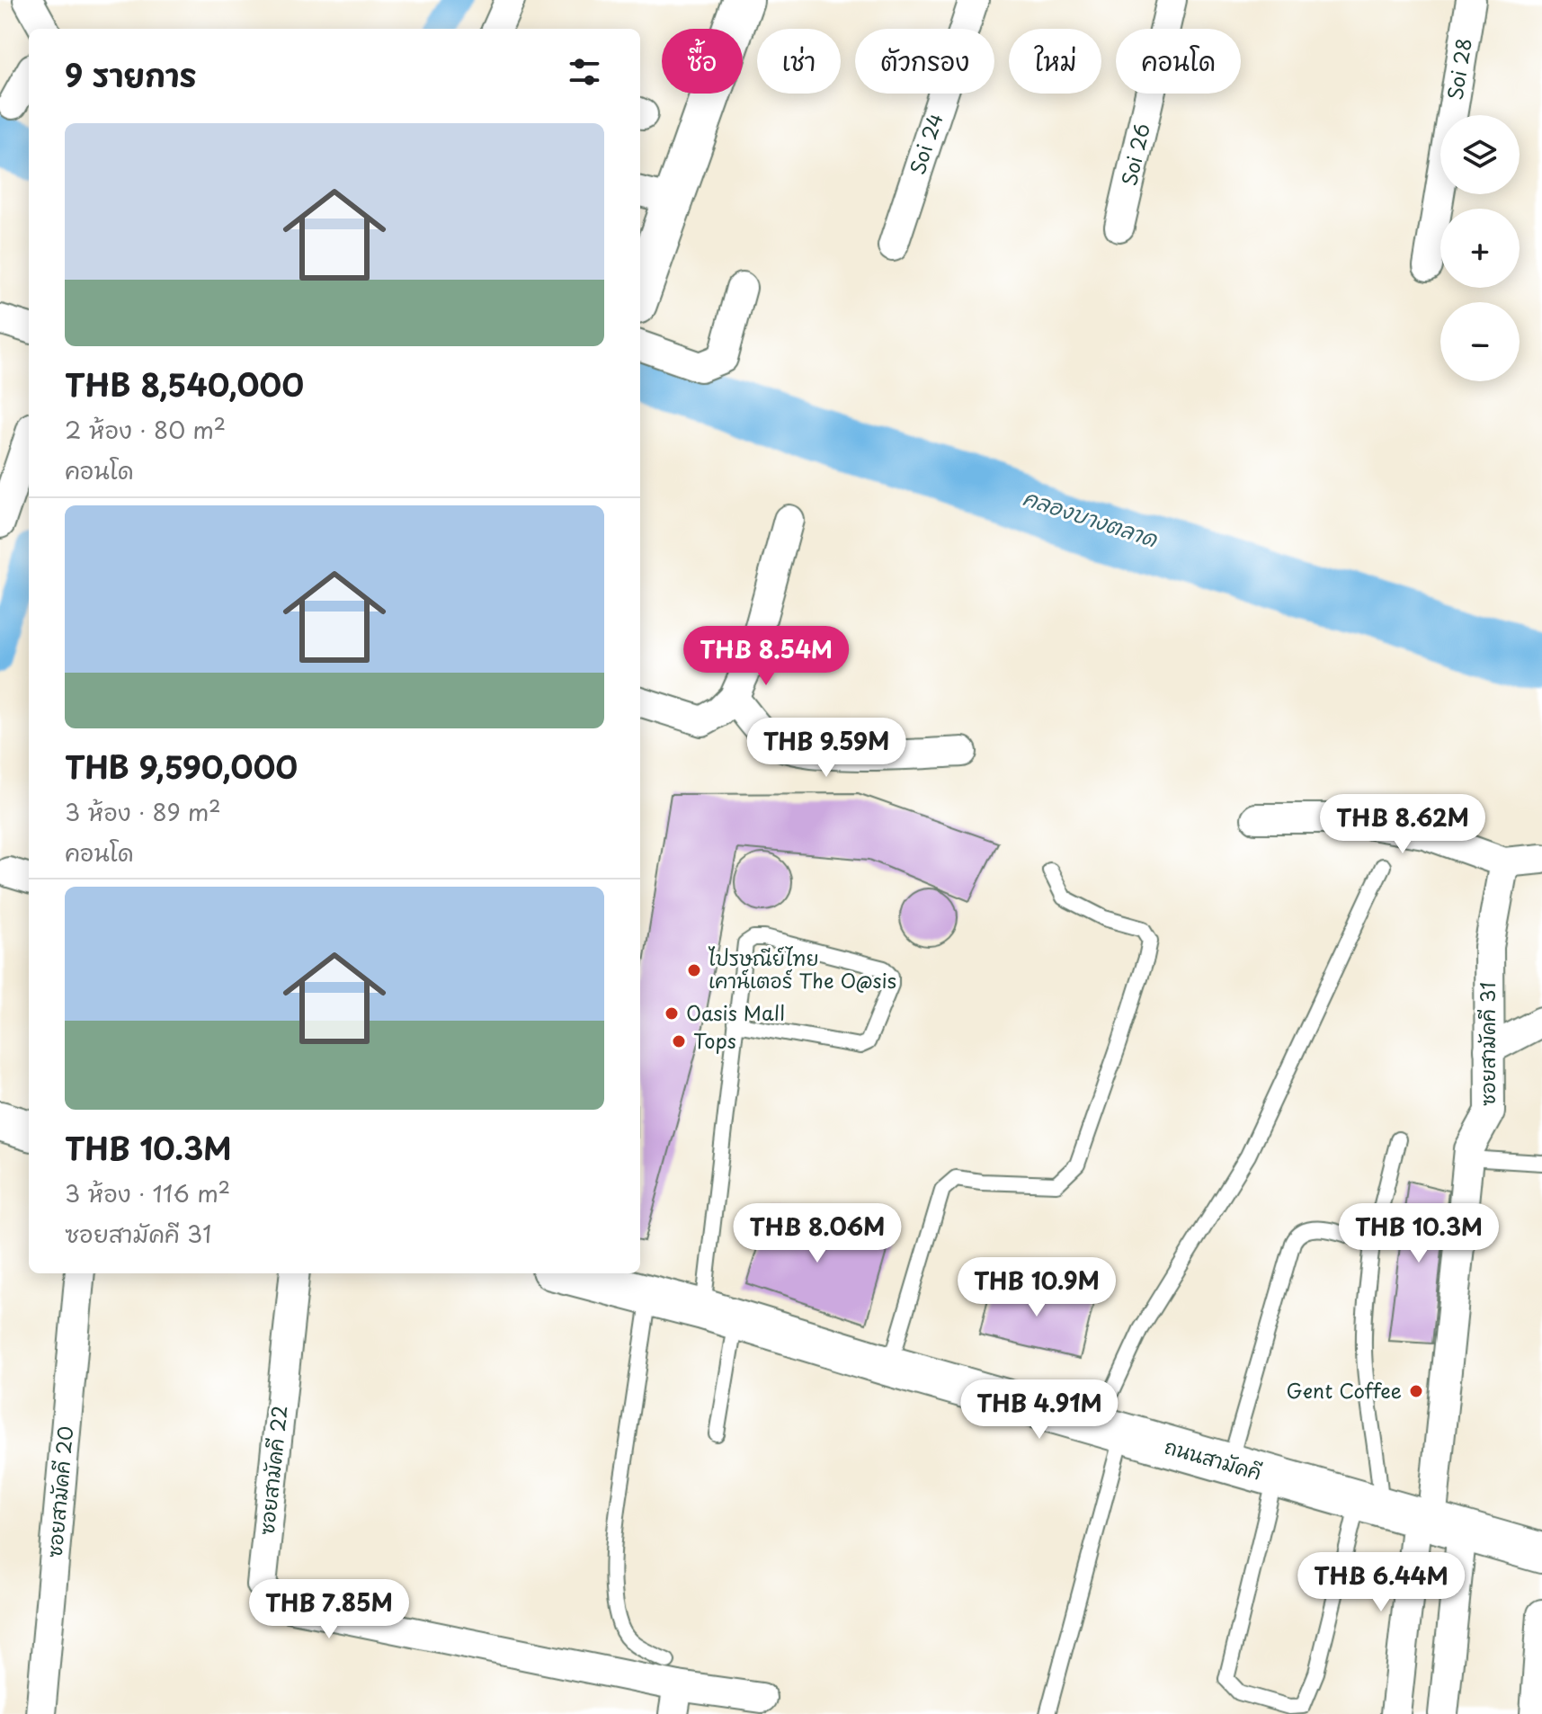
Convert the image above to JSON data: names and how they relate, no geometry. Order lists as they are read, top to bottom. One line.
{"streets":{"main road":["ถนนสามัคคี"],"street":["Soi 28","Soi 24","Soi 26","ซอยสามัคคี 31","ซอยสามัคคี 22","ซอยสามัคคี 20"]},"crossings":[["ซอยสามัคคี 31","ถนนสามัคคี"]],"water":["คลองบางตลาด"],"places":["ไปรษณีย์ไทย เคาน์เตอร์ The O@sis","Oasis Mall","Tops","Gent Coffee"],"page":{"chip":["ซื้อ","เช่า","ตัวกรอง","ใหม่","คอนโด"],"heading":"9 รายการ","map_buttons":["+","−"],"list":[{"name":"THB 8,540,000","note":"2 ห้อง · 80 m² · คอนโด"},{"name":"THB 9,590,000","note":"3 ห้อง · 89 m² · คอนโด"},{"name":"THB 10.3M","note":"3 ห้อง · 116 m² · ซอยสามัคคี 31"}],"price":["THB 8.54M","THB 9.59M","THB 8.62M","THB 8.06M","THB 10.3M","THB 10.9M","THB 4.91M","THB 6.44M","THB 7.85M"]}}
